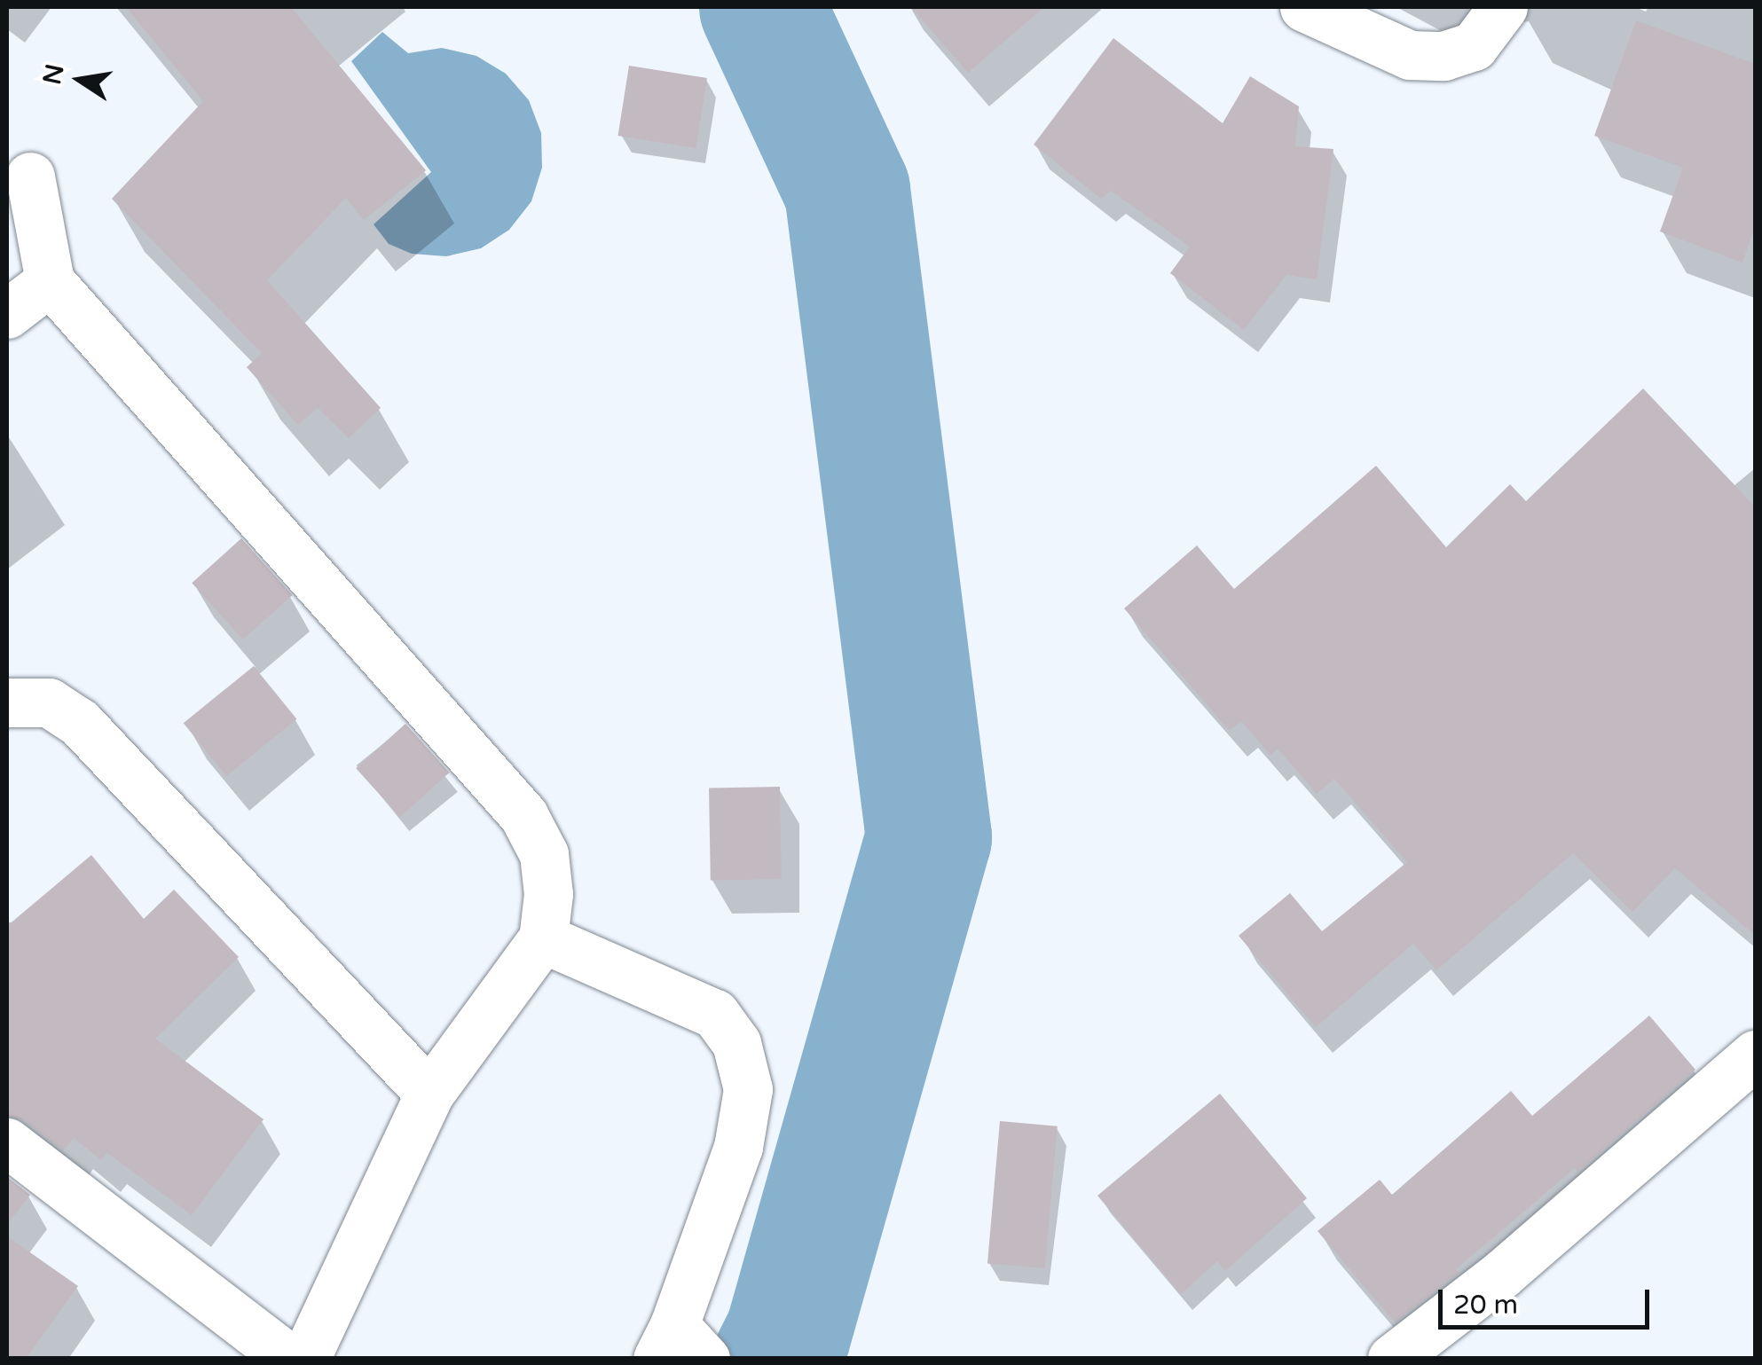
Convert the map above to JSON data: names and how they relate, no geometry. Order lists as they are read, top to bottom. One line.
{"scale_bar":"20 m","north":"left"}
